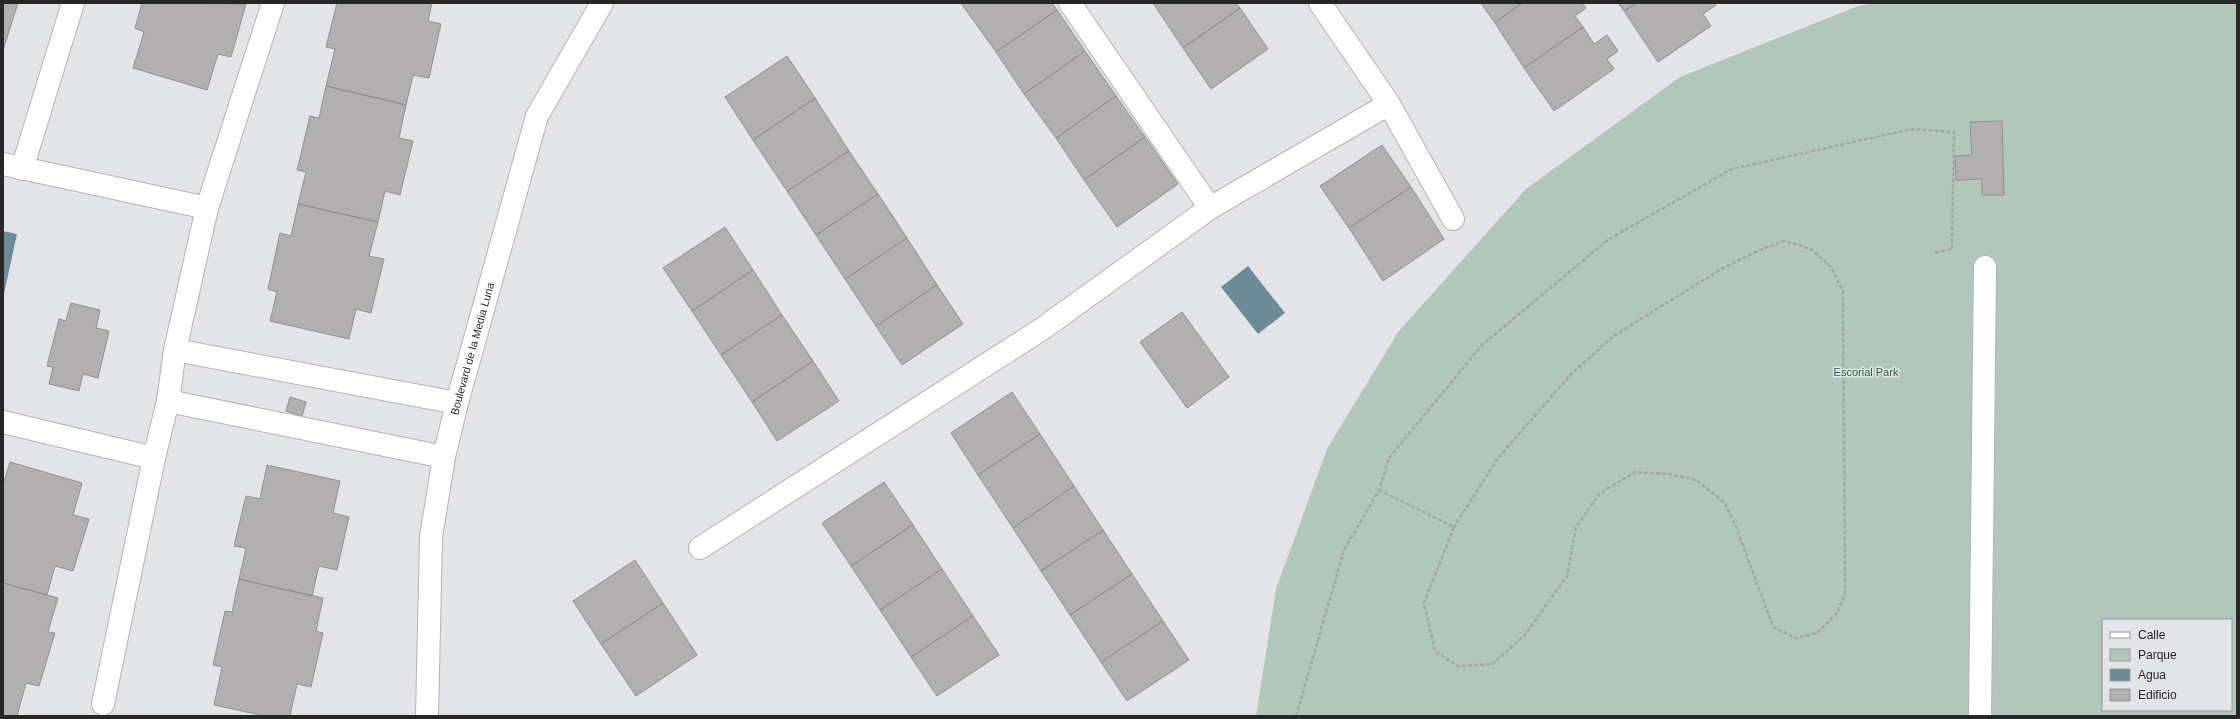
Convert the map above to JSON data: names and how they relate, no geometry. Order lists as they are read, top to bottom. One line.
{"streets":{"street":["Boulevard de la Media Luna"]},"parks":["Escorial Park"],"legend":["Calle","Parque","Agua","Edificio"]}
